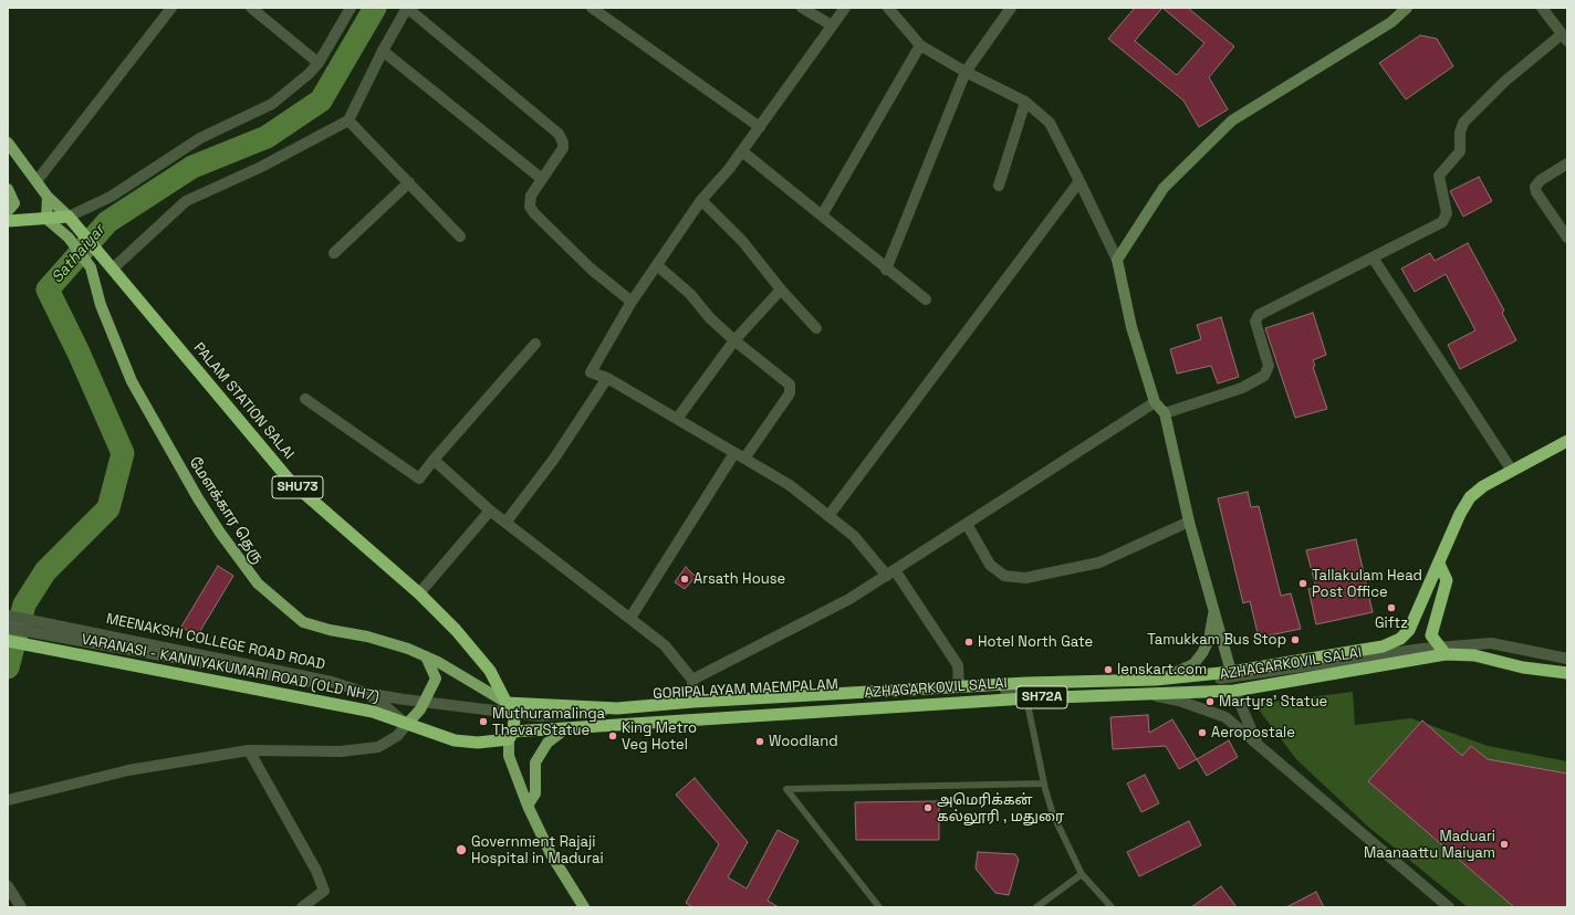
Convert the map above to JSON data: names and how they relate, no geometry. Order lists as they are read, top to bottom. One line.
{"streets":{"highway":["PALAM STATION SALAI","SHU73","AZHAGARKOVIL SALAI","VARANASI - KANNIYAKUMARI ROAD (OLD NH7)","SH72A"],"main road":["மேளக்கார தெரு"],"street":["MEENAKSHI COLLEGE ROAD ROAD","GORIPALAYAM MAEMPALAM"]},"crossings":[["PALAM STATION SALAI","SHU73"],["PALAM STATION SALAI","மேளக்கார தெரு"],["PALAM STATION SALAI","AZHAGARKOVIL SALAI"],["SHU73","மேளக்கார தெரு"],["SHU73","AZHAGARKOVIL SALAI"],["SHU73","VARANASI - KANNIYAKUMARI ROAD (OLD NH7)"],["மேளக்கார தெரு","AZHAGARKOVIL SALAI"],["MEENAKSHI COLLEGE ROAD ROAD","VARANASI - KANNIYAKUMARI ROAD (OLD NH7)"],["AZHAGARKOVIL SALAI","VARANASI - KANNIYAKUMARI ROAD (OLD NH7)"]],"water":["Sathaiyar"],"places":["Arsath House","Tallakulam Head Post Office","Giftz","Tamukkam Bus Stop","Hotel North Gate","lenskart.com","Martyrs' Statue","Muthuramalinga Thevar Statue","Aeropostale","King Metro Veg Hotel","Woodland","அமெரிக்கன் கல்லூரி , மதுரை","Maduari Maanaattu Maiyam","Government Rajaji Hospital in Madurai"]}
